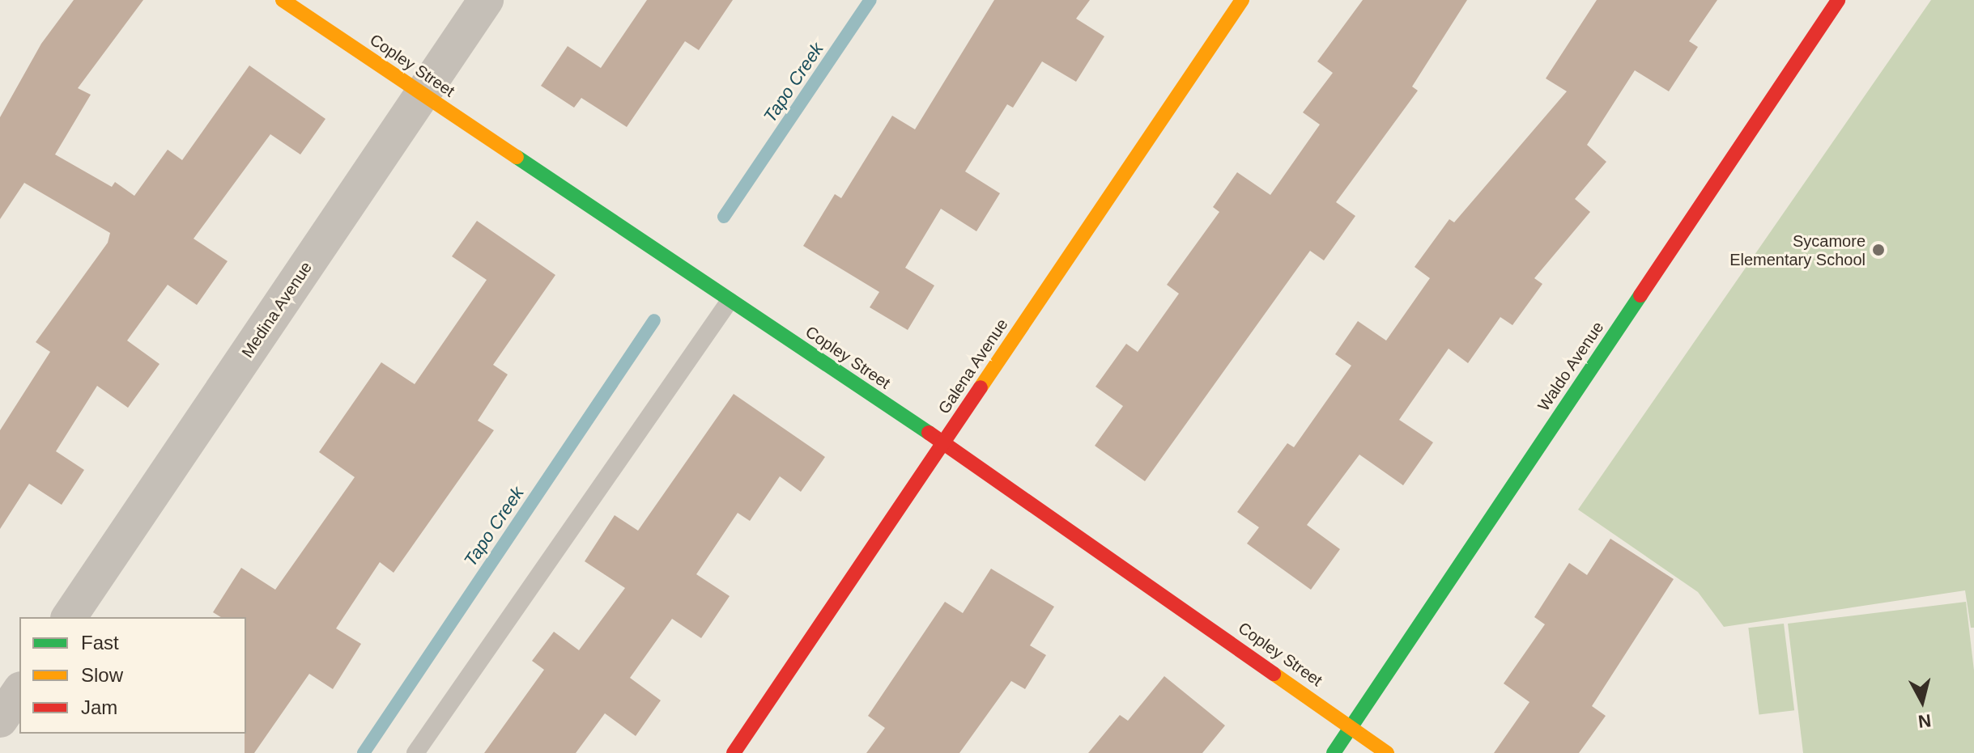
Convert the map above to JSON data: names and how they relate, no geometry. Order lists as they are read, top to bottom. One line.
{"streets":{"street":["Copley Street","Medina Avenue","Galena Avenue","Waldo Avenue"]},"crossings":[["Copley Street","Medina Avenue"],["Copley Street","Galena Avenue"],["Copley Street","Waldo Avenue"]],"water":["Tapo Creek"],"places":["Sycamore Elementary School"],"legend":["Fast","Slow","Jam"],"north":"bottom"}
